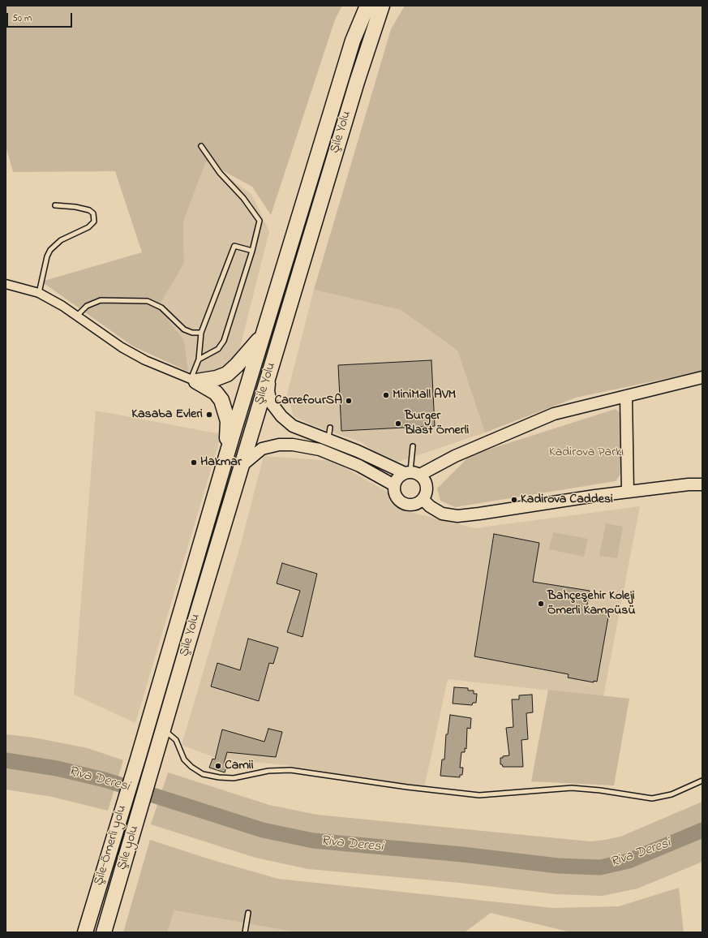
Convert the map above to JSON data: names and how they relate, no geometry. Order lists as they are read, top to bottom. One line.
{"streets":{"highway":["Şile Yolu","Şile-Ömerli yolu","Şile yolu"]},"crossings":[["Şile Yolu","Şile-Ömerli yolu"],["Şile Yolu","Şile yolu"]],"water":["Riva Deresi"],"parks":["Kadirova Parkı"],"places":["MiniMall AVM","CarrefourSA","Kasaba Evleri","Burger Blast Ömerli","Hakmar","Kadirova Caddesi","Bahçeşehir Koleji Ömerli Kampüsü","Camii"],"scale_bar":"50 m"}
